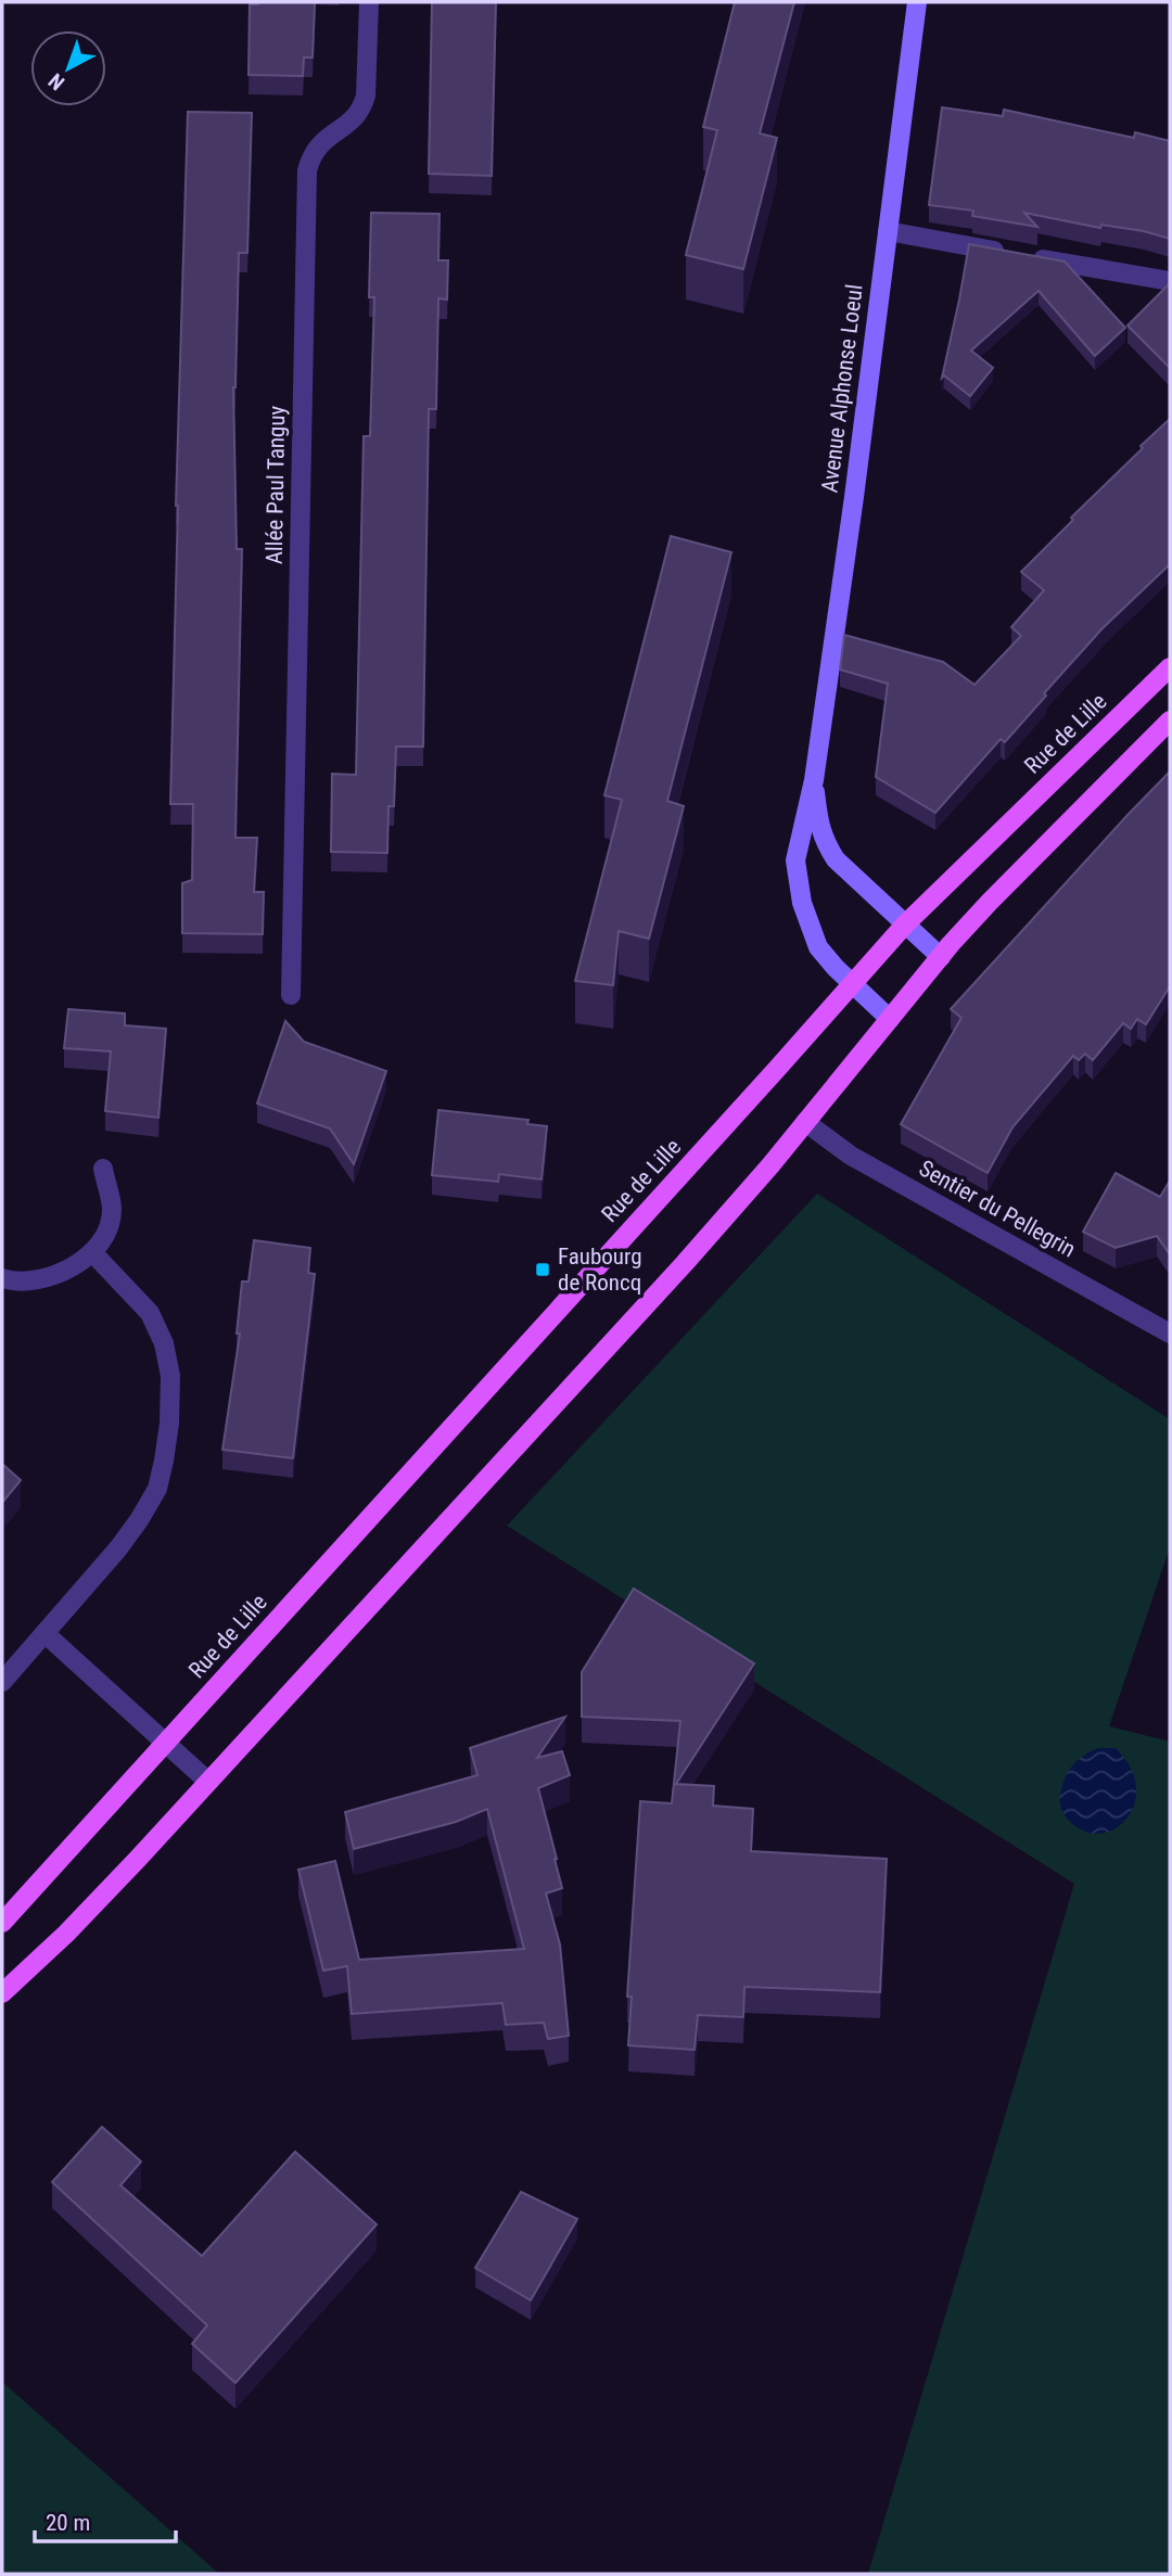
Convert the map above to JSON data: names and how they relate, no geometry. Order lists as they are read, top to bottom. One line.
{"streets":{"main road":["Avenue Alphonse Loeul","Rue de Lille"],"street":["Allée Paul Tanguy","Sentier du Pellegrin"]},"crossings":[["Avenue Alphonse Loeul","Rue de Lille"]],"places":{"transit":["Faubourg de Roncq"]},"scale_bar":"20 m","north":"bottom left"}
